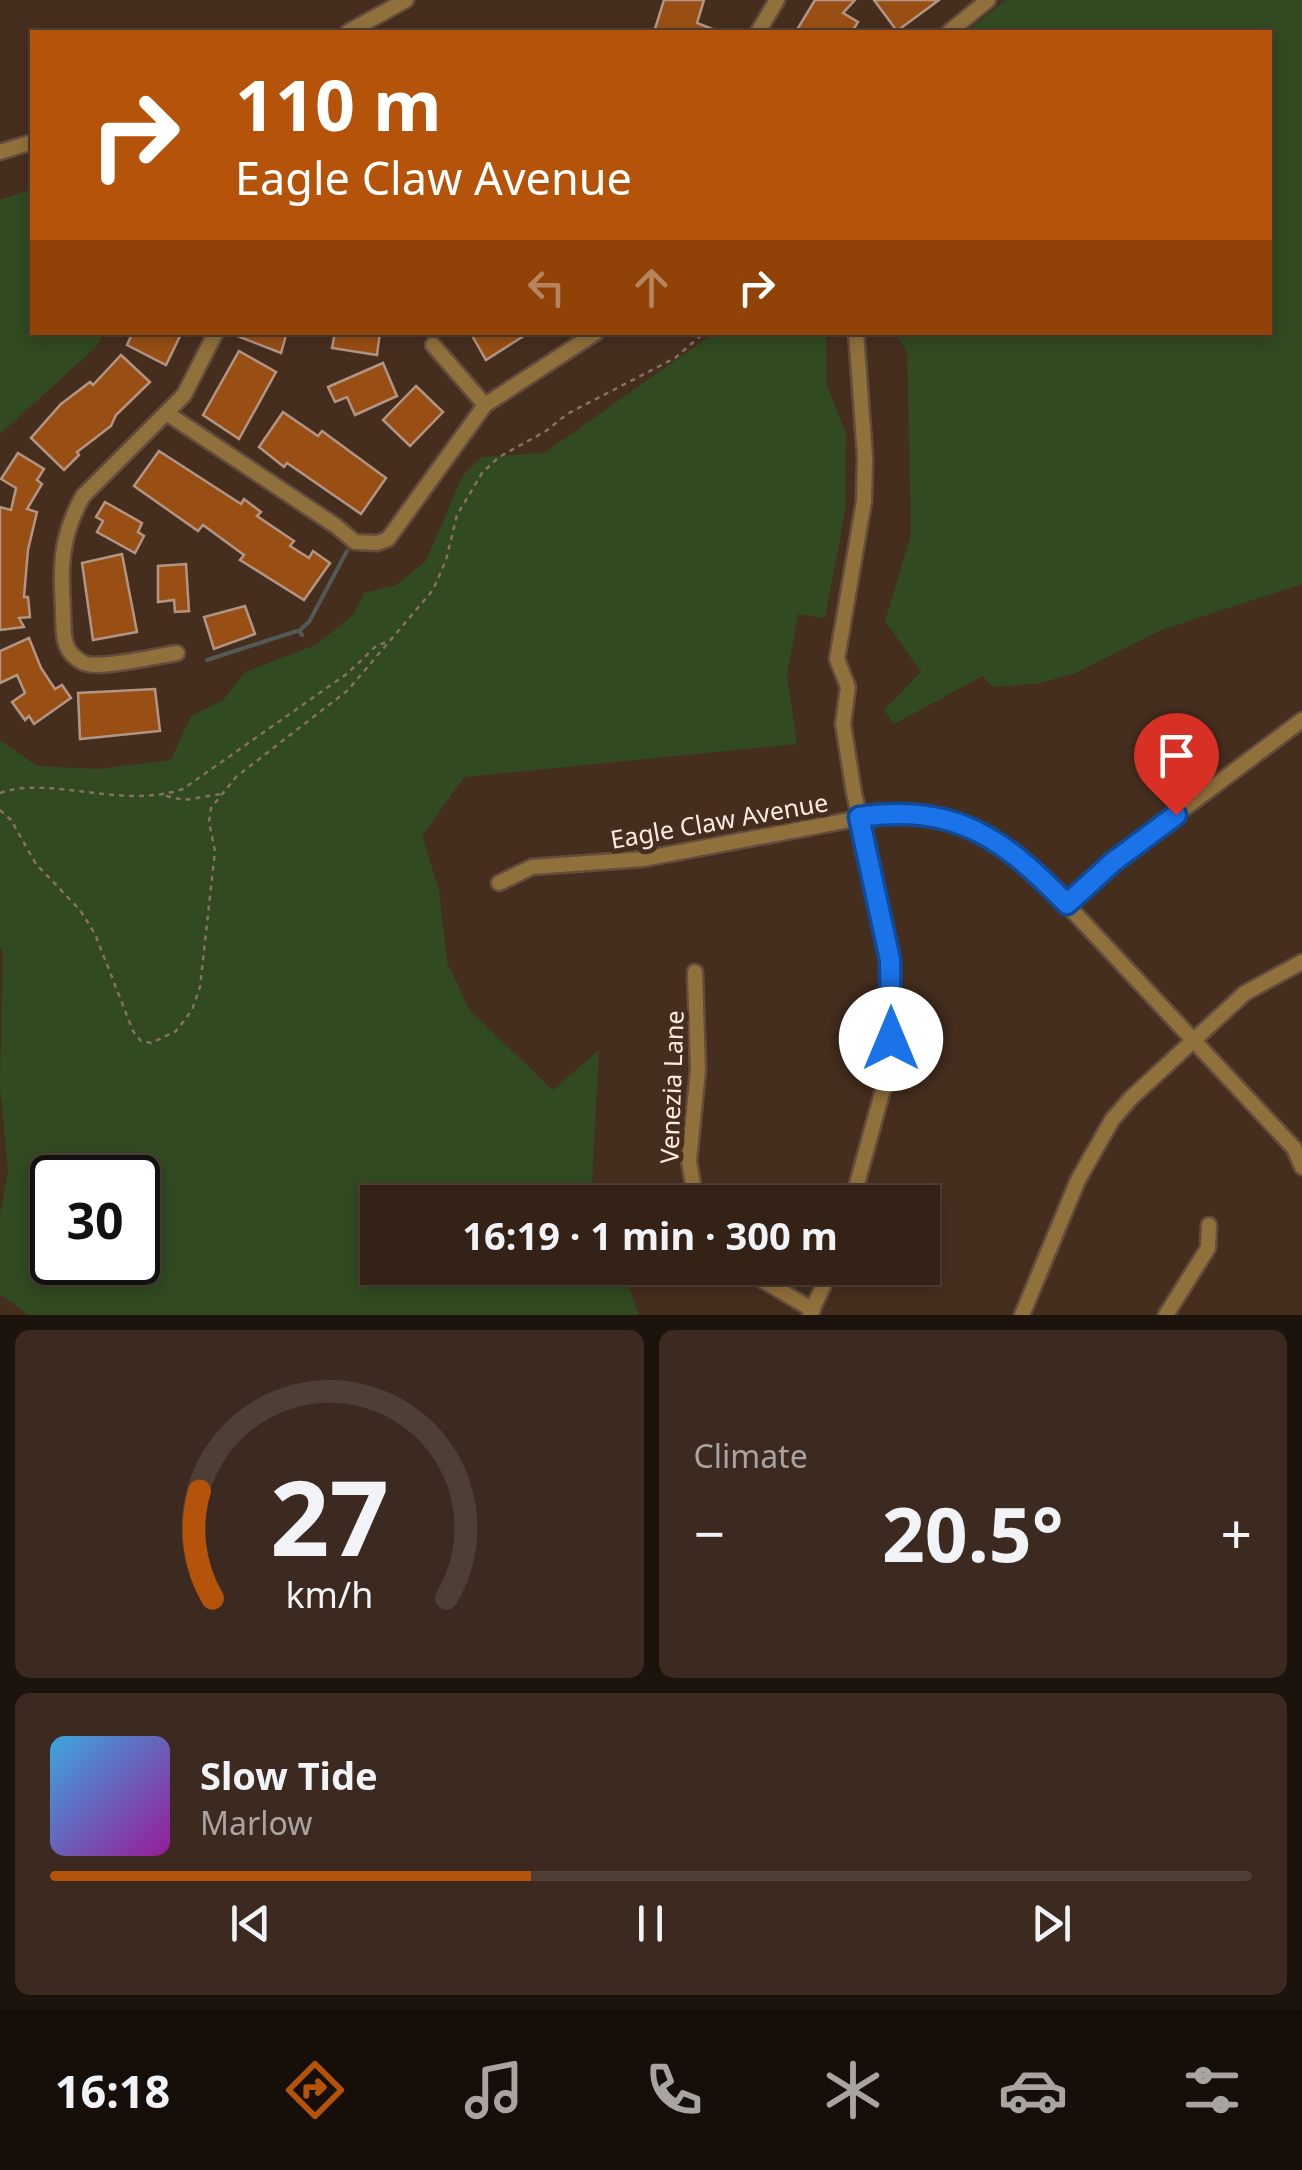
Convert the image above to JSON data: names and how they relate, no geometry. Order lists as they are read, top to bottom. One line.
{"streets":{"street":["Eagle Claw Avenue","Venezia Lane"]},"page":{"turn":["110 m","Eagle Claw Avenue"],"limit":"30","trip":"16:19 · 1 min · 300 m","tile":"Climate","heat":["−","20.5°","+"],"song":["Slow Tide","Marlow"],"tabs":"16:18","gauge":["27","km/h"]}}
